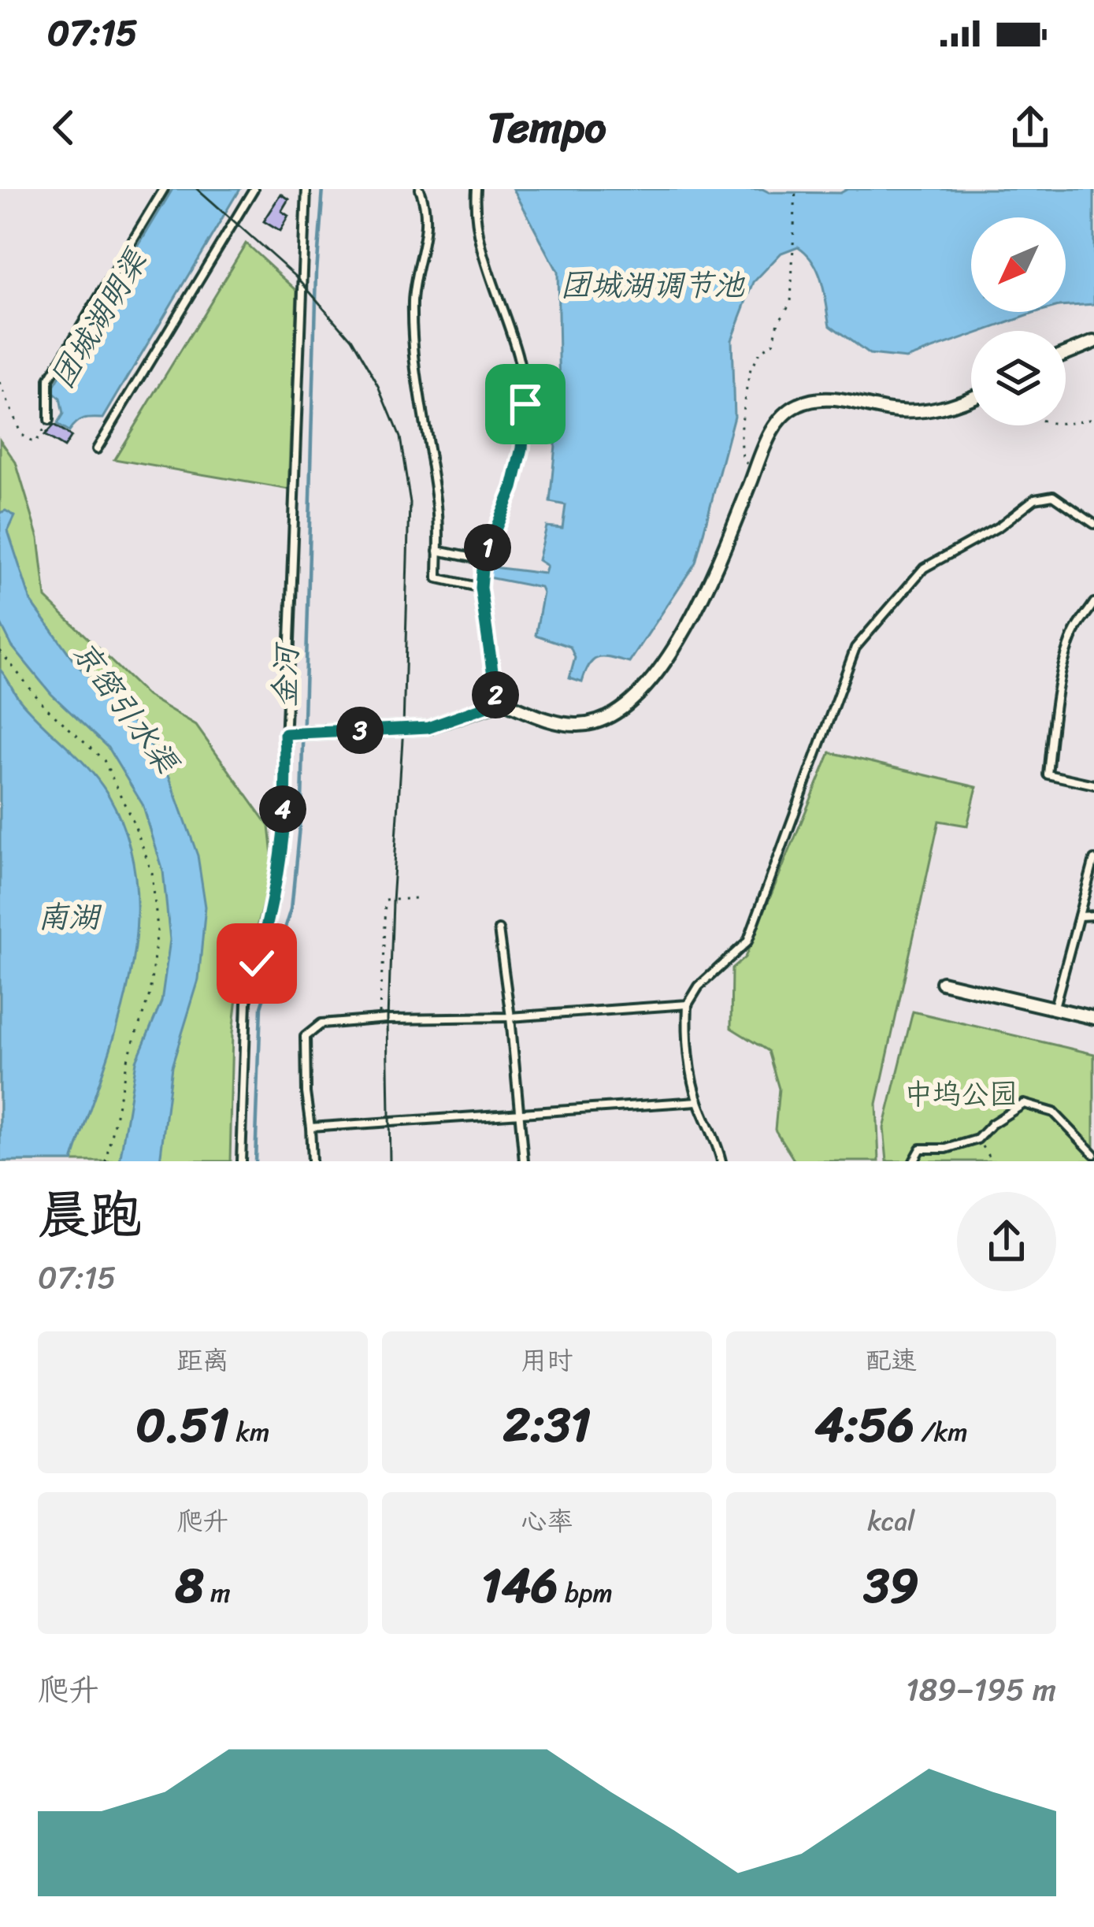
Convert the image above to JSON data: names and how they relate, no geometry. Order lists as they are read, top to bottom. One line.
{"water":["团城湖调节池","团城湖明渠","金河","京密引水渠","南湖"],"parks":["中坞公园"],"north":"bottom left","page":{"status":"07:15","header":"Tempo","pins":["1","2","3","4"],"heading":["晨跑","07:15"],"stats":[["距离","0.51 km"],["用时","2:31"],["配速","4:56 /km"],["爬升","8 m"],["心率","146 bpm"],["kcal","39"]],"chart":["爬升","189–195 m"]}}
